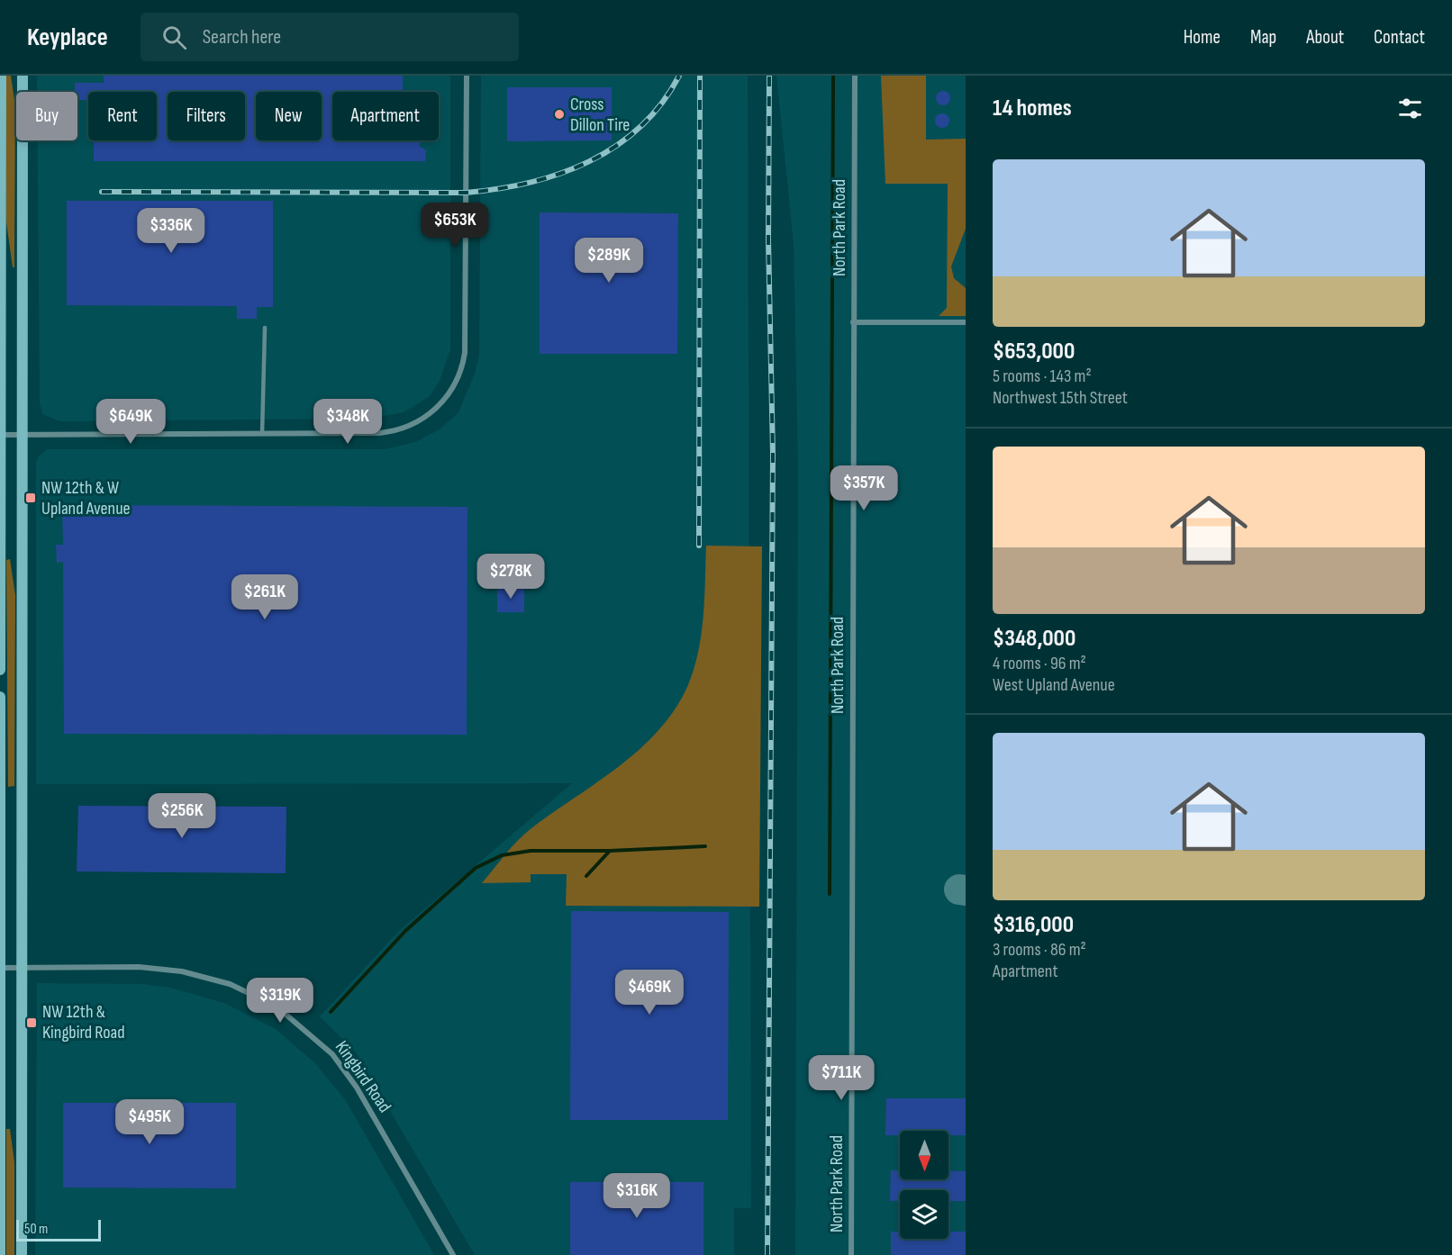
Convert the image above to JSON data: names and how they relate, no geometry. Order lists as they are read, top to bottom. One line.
{"streets":{"street":["North Park Road","Kingbird Road"]},"places":{"other":["Cross Dillon Tire"],"transit":["NW 12th & W Upland Avenue","NW 12th & Kingbird Road"]},"scale_bar":"50 m","north":"bottom","page":{"header":"Keyplace","search":"Search here","nav":["Home","Map","About","Contact"],"heading":"14 homes","chip":["Buy","Rent","Filters","New","Apartment"],"list":[{"name":"$653,000","note":"5 rooms · 143 m² · Northwest 15th Street"},{"name":"$348,000","note":"4 rooms · 96 m² · West Upland Avenue"},{"name":"$316,000","note":"3 rooms · 86 m² · Apartment"}],"price":["$653K","$336K","$289K","$649K","$348K","$357K","$278K","$261K","$256K","$469K","$319K","$711K","$495K","$316K"],"scale":"50 m"}}
